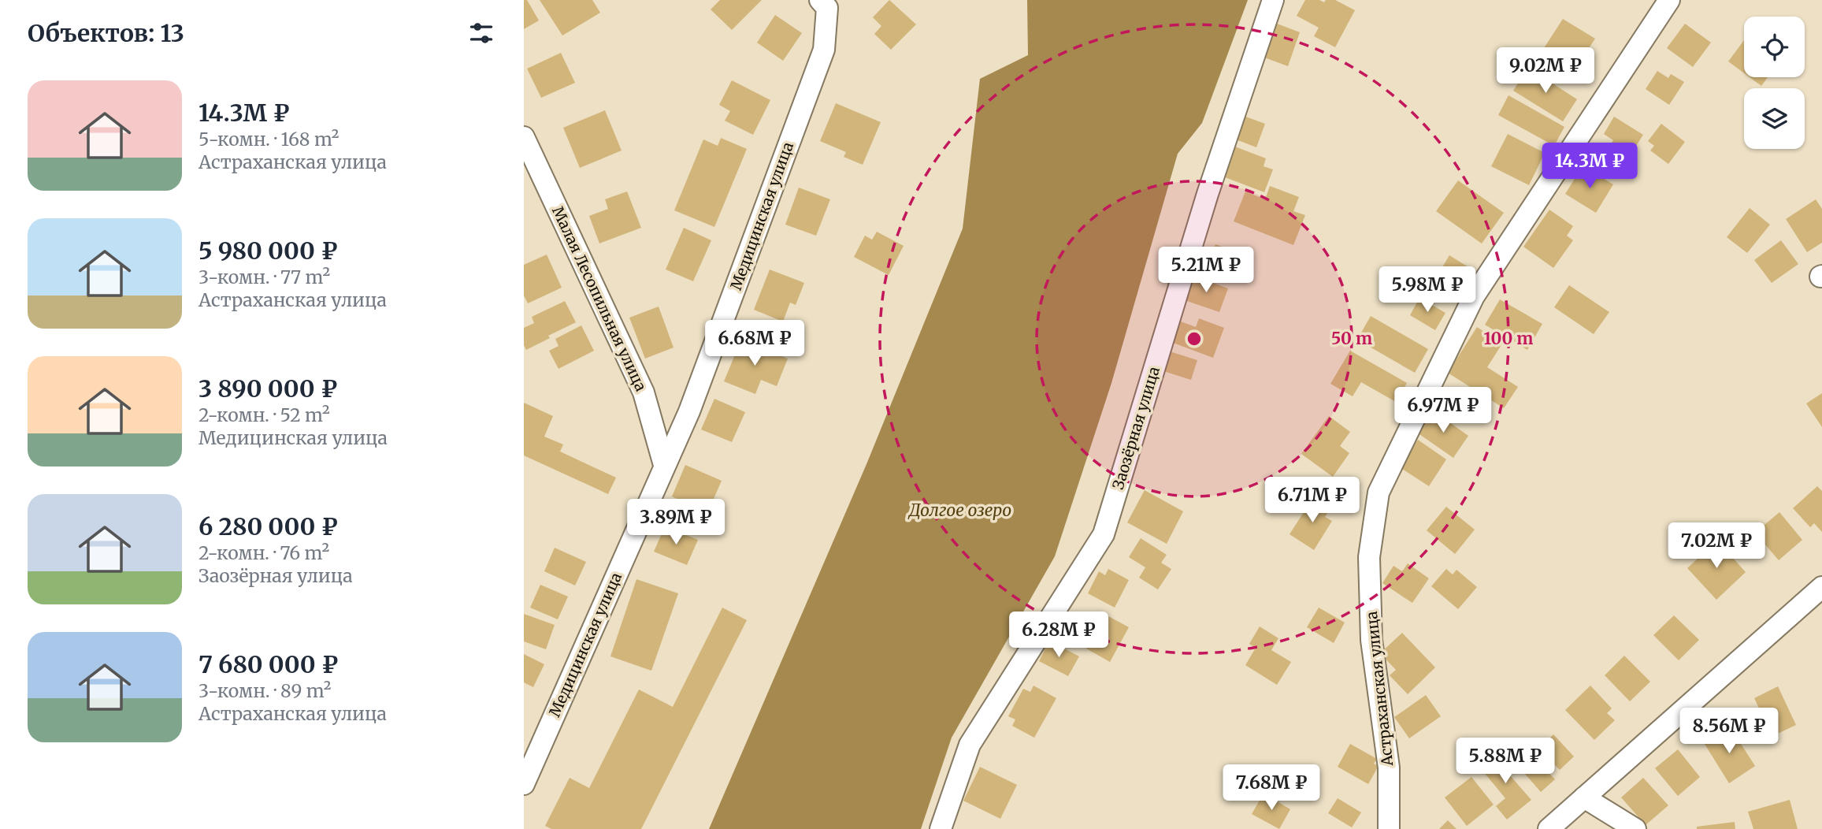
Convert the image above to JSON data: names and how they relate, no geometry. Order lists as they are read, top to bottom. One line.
{"streets":{"street":["Медицинская улица","Малая Лесопильная улица","Заозёрная улица","Астраханская улица"]},"crossings":[["Медицинская улица","Малая Лесопильная улица"]],"water":["Долгое озеро"],"page":{"heading":"Объектов: 13","price":["9.02M ₽","14.3M ₽","5.21M ₽","5.98M ₽","6.68M ₽","6.97M ₽","6.71M ₽","3.89M ₽","7.02M ₽","6.28M ₽","8.56M ₽","5.88M ₽","7.68M ₽"],"list":[{"name":"14.3M ₽","note":"5-комн. · 168 m² · Астраханская улица"},{"name":"5 980 000 ₽","note":"3-комн. · 77 m² · Астраханская улица"},{"name":"3 890 000 ₽","note":"2-комн. · 52 m² · Медицинская улица"},{"name":"6 280 000 ₽","note":"2-комн. · 76 m² · Заозёрная улица"},{"name":"7 680 000 ₽","note":"3-комн. · 89 m² · Астраханская улица"}]},"rings":["50 m","100 m"]}
